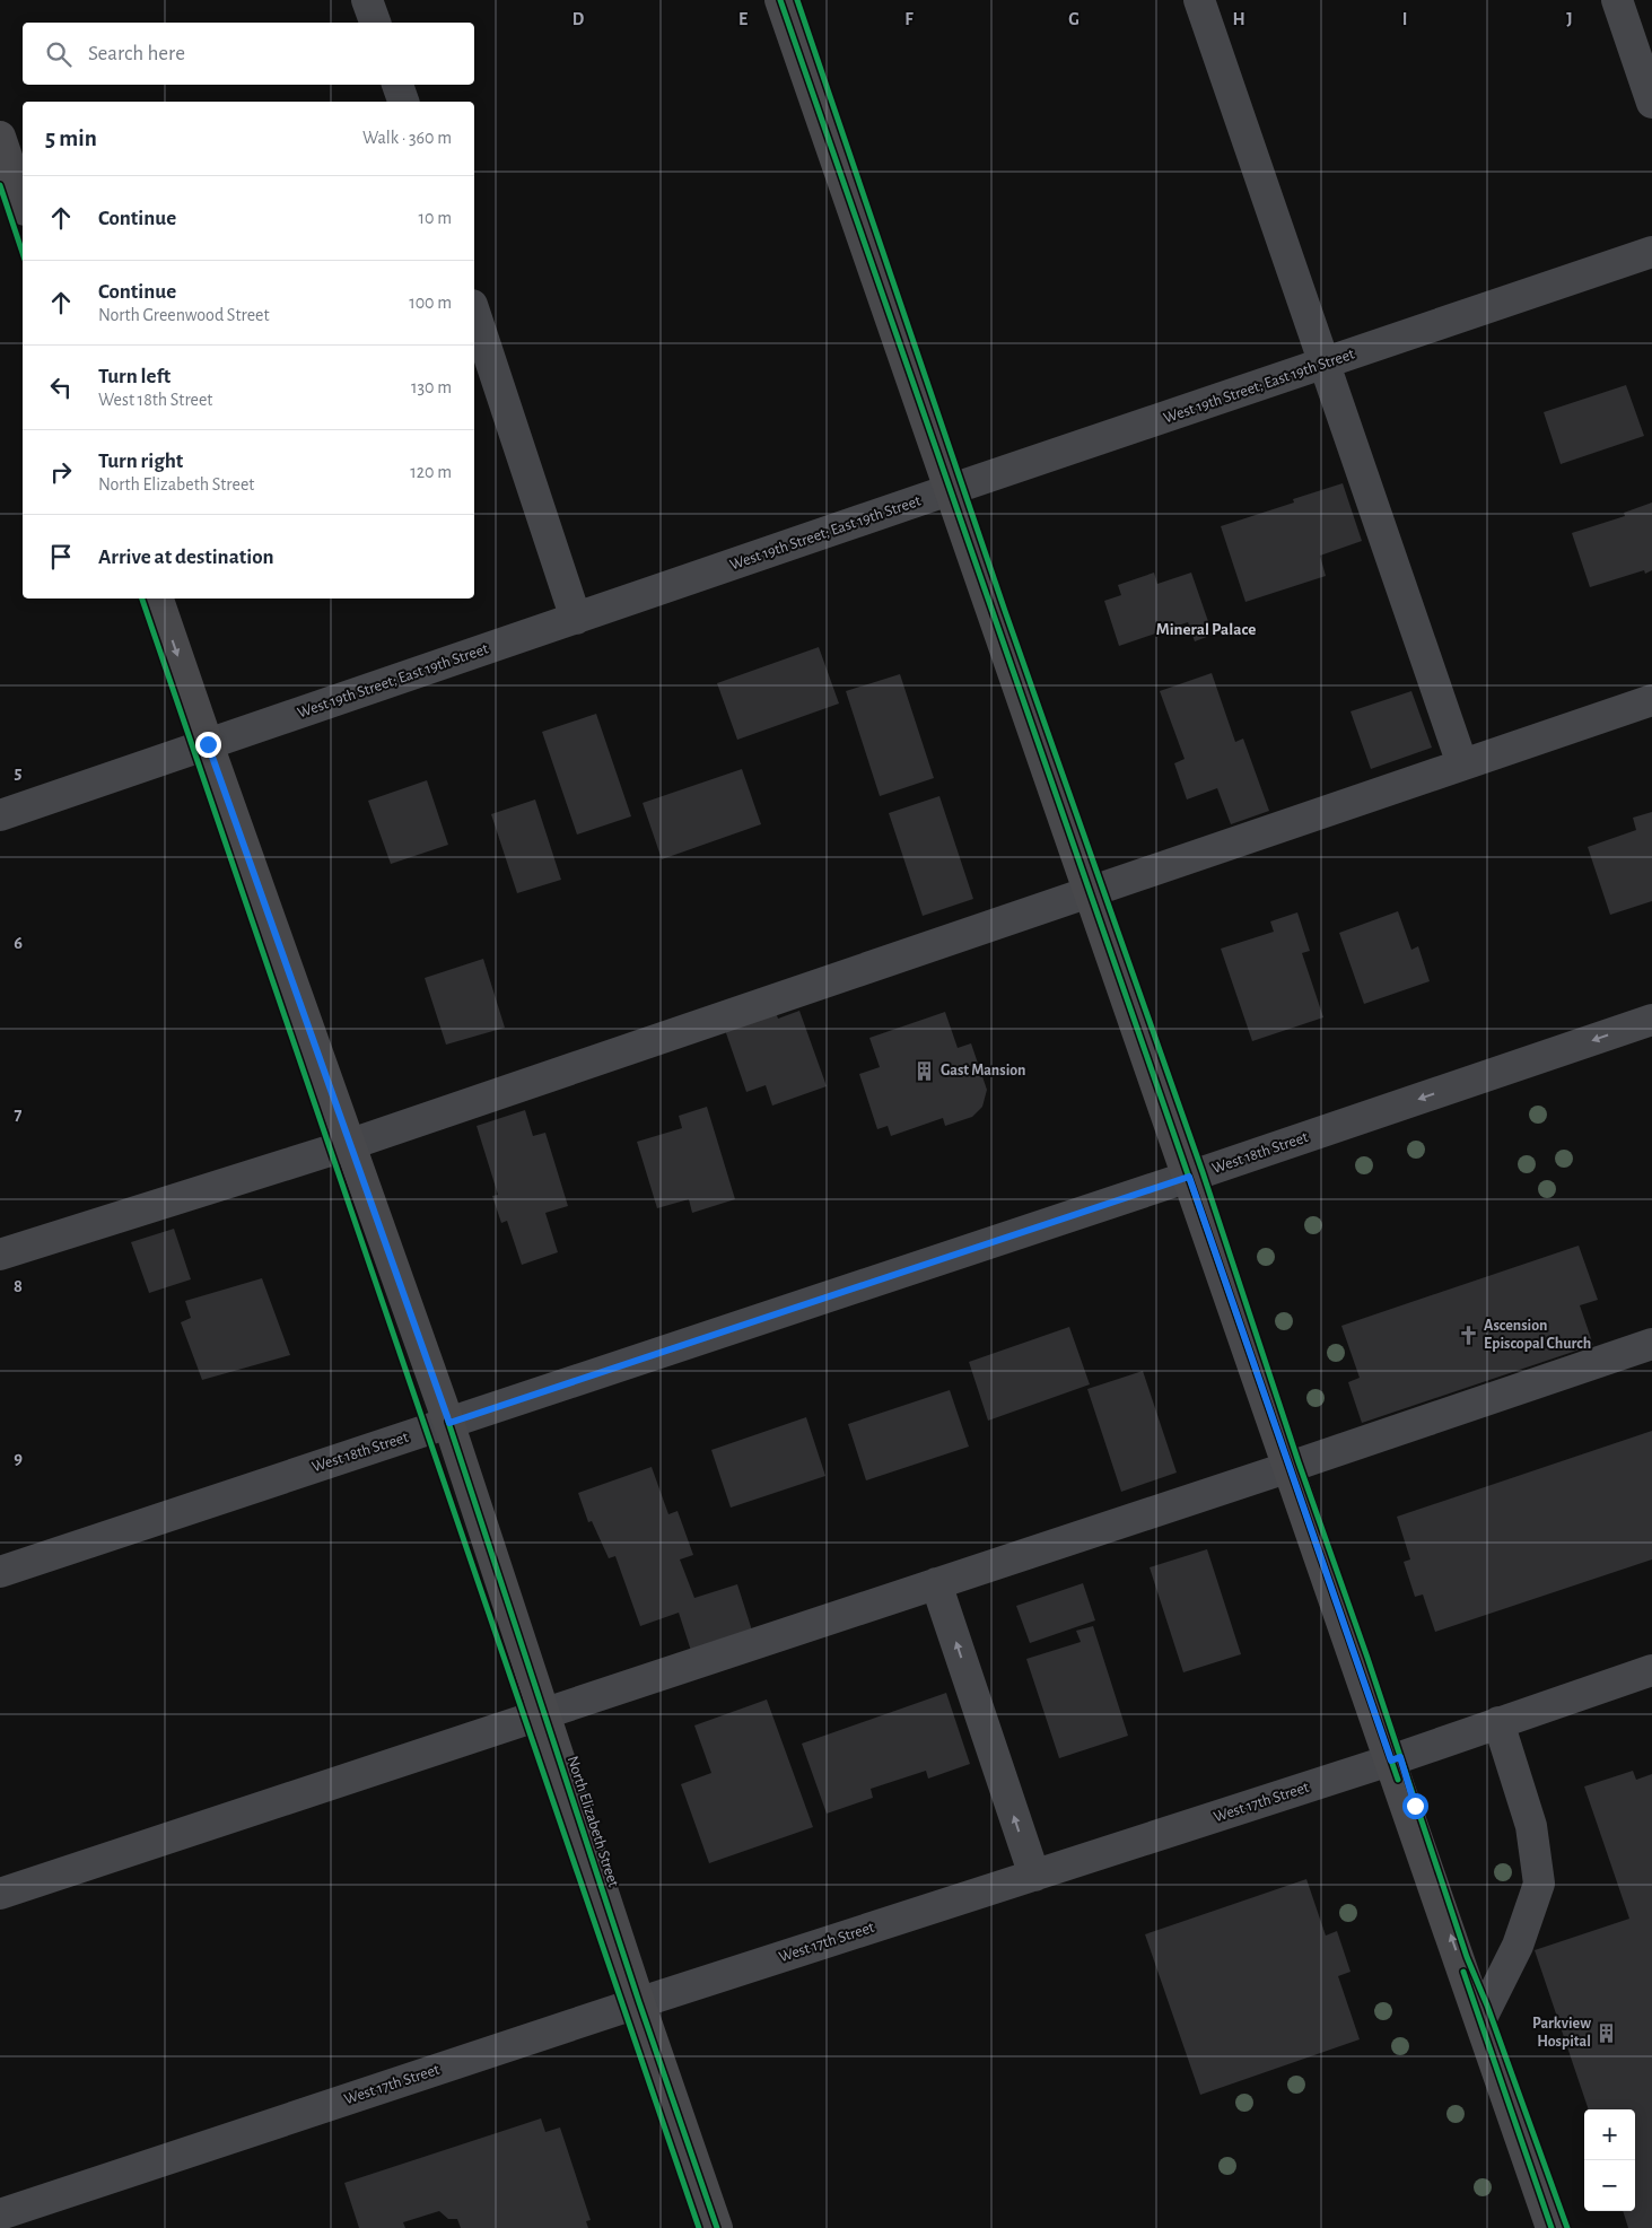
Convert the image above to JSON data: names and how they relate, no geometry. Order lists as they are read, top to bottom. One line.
{"streets":{"main road":["North Elizabeth Street"],"street":["West 19th Street; East 19th Street","West 18th Street","West 17th Street"]},"crossings":[["West 19th Street; East 19th Street","North Elizabeth Street"],["West 18th Street","North Elizabeth Street"],["West 17th Street","North Elizabeth Street"]],"districts":["Mineral Palace"],"places":{"building":["Gast Mansion","Parkview Hospital"],"church":["Ascension Episcopal Church"]},"page":{"search":"Search here","heading":["5 min","Walk · 360 m"],"list":[["Continue","10 m"],["Continue","North Greenwood Street","100 m"],["Turn left","West 18th Street","130 m"],["Turn right","North Elizabeth Street","120 m"],"Arrive at destination"],"map_buttons":["+","−"]},"grid":{"columns":["D","E","F","G","H","I","J"],"rows":["5","6","7","8","9"]}}
